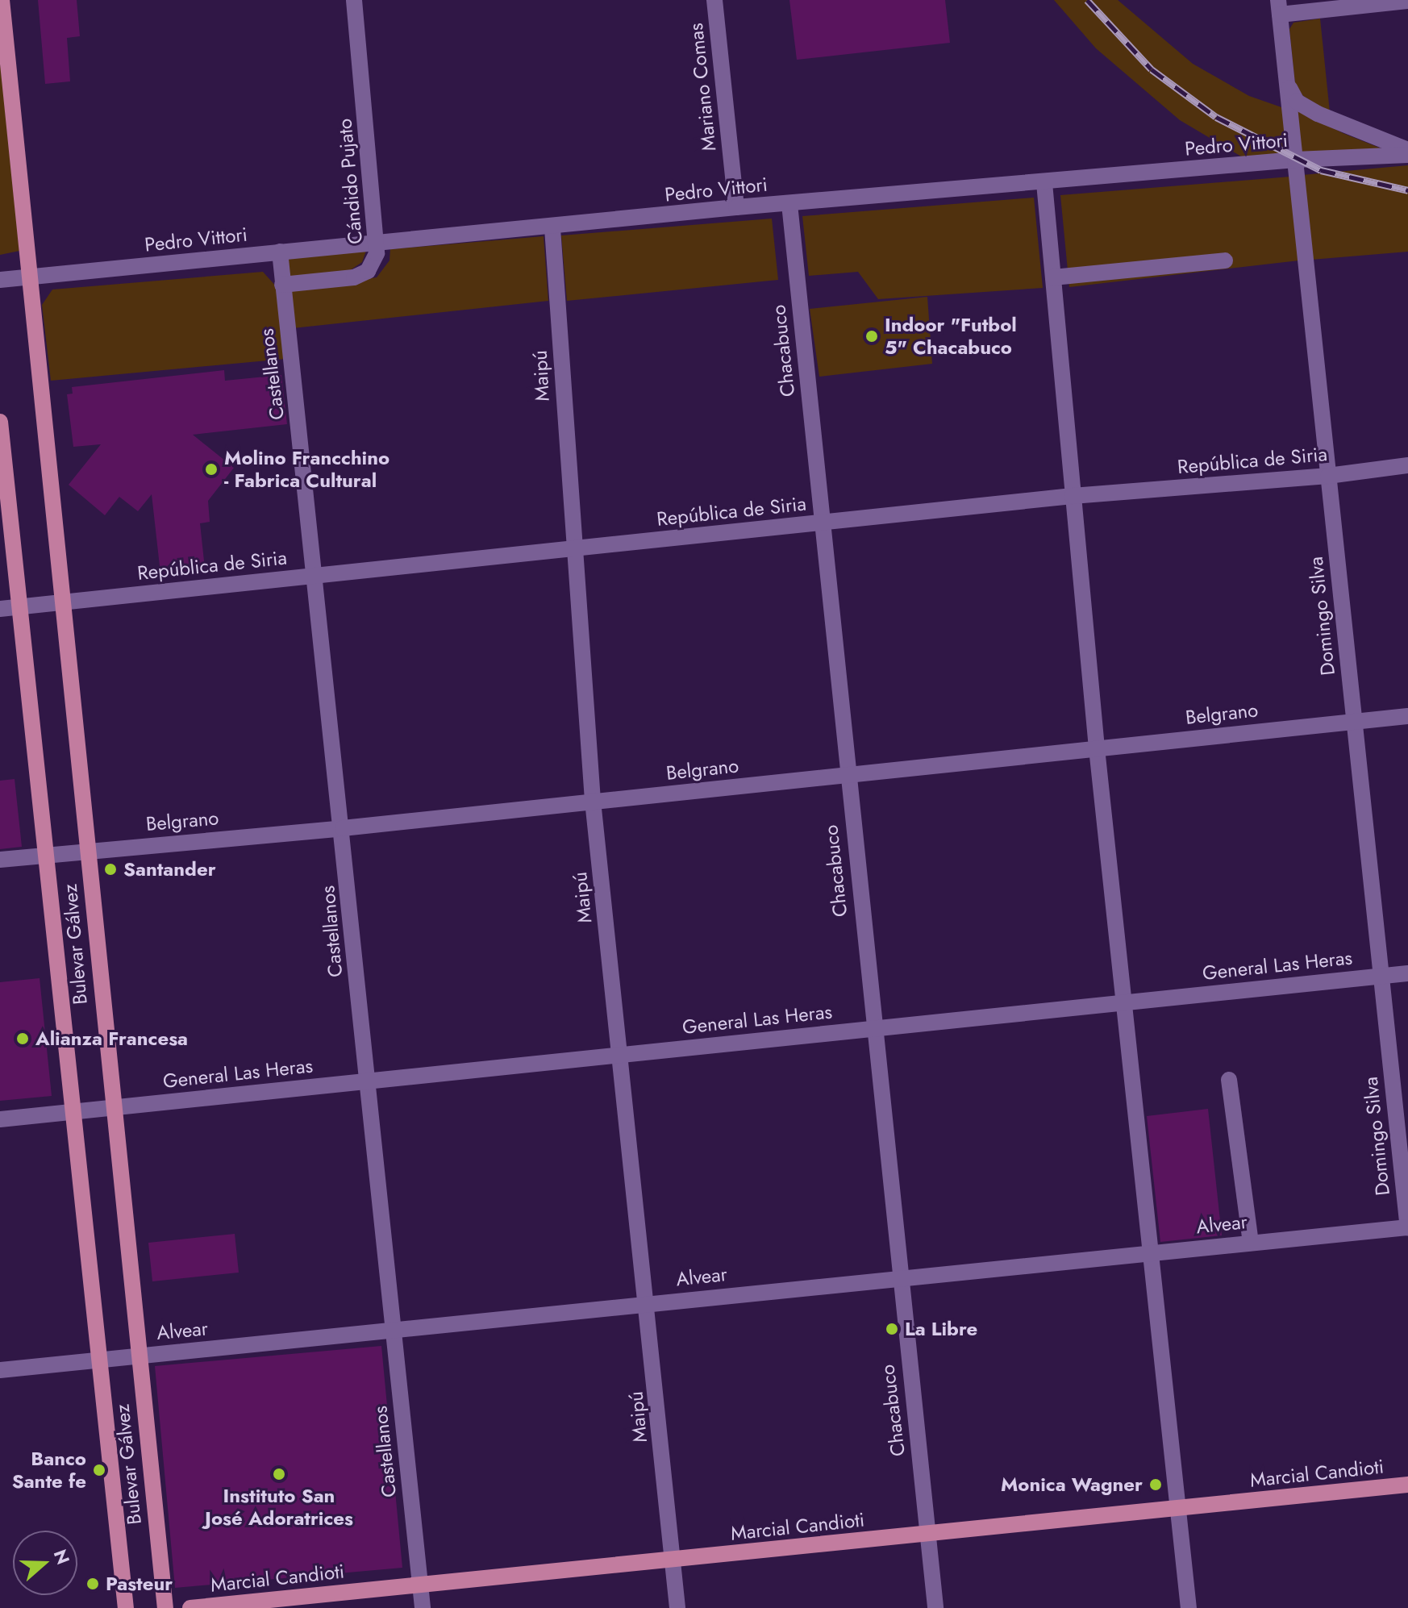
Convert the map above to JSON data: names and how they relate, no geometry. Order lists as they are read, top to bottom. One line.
{"streets":{"main road":["Bulevar Gálvez","Marcial Candioti"],"street":["Mariano Comas","Pedro Vittori","Cándido Pujato","Chacabuco","Castellanos","Maipú","República de Siria","Domingo Silva","Belgrano","General Las Heras","Alvear"]},"crossings":[["Mariano Comas","Pedro Vittori"],["Pedro Vittori","Cándido Pujato"],["Pedro Vittori","Chacabuco"],["Pedro Vittori","Castellanos"],["Pedro Vittori","Maipú"],["Pedro Vittori","Domingo Silva"],["Pedro Vittori","Bulevar Gálvez"],["Cándido Pujato","Castellanos"],["Chacabuco","República de Siria"],["Chacabuco","Belgrano"],["Chacabuco","General Las Heras"],["Chacabuco","Alvear"],["Chacabuco","Marcial Candioti"],["Castellanos","República de Siria"],["Castellanos","Belgrano"],["Castellanos","General Las Heras"],["Castellanos","Alvear"],["Castellanos","Marcial Candioti"],["Maipú","República de Siria"],["Maipú","Belgrano"],["Maipú","General Las Heras"],["Maipú","Alvear"],["Maipú","Marcial Candioti"],["República de Siria","Domingo Silva"],["República de Siria","Bulevar Gálvez"],["Domingo Silva","Belgrano"],["Domingo Silva","General Las Heras"],["Domingo Silva","Alvear"],["Belgrano","Bulevar Gálvez"],["Bulevar Gálvez","General Las Heras"],["Bulevar Gálvez","Alvear"]],"places":["Indoor \"Futbol 5\" Chacabuco","Molino Francchino - Fabrica Cultural","Santander","Alianza Francesa","La Libre","Banco Sante fe","Instituto San José Adoratrices","Monica Wagner","Pasteur"],"north":"right"}
